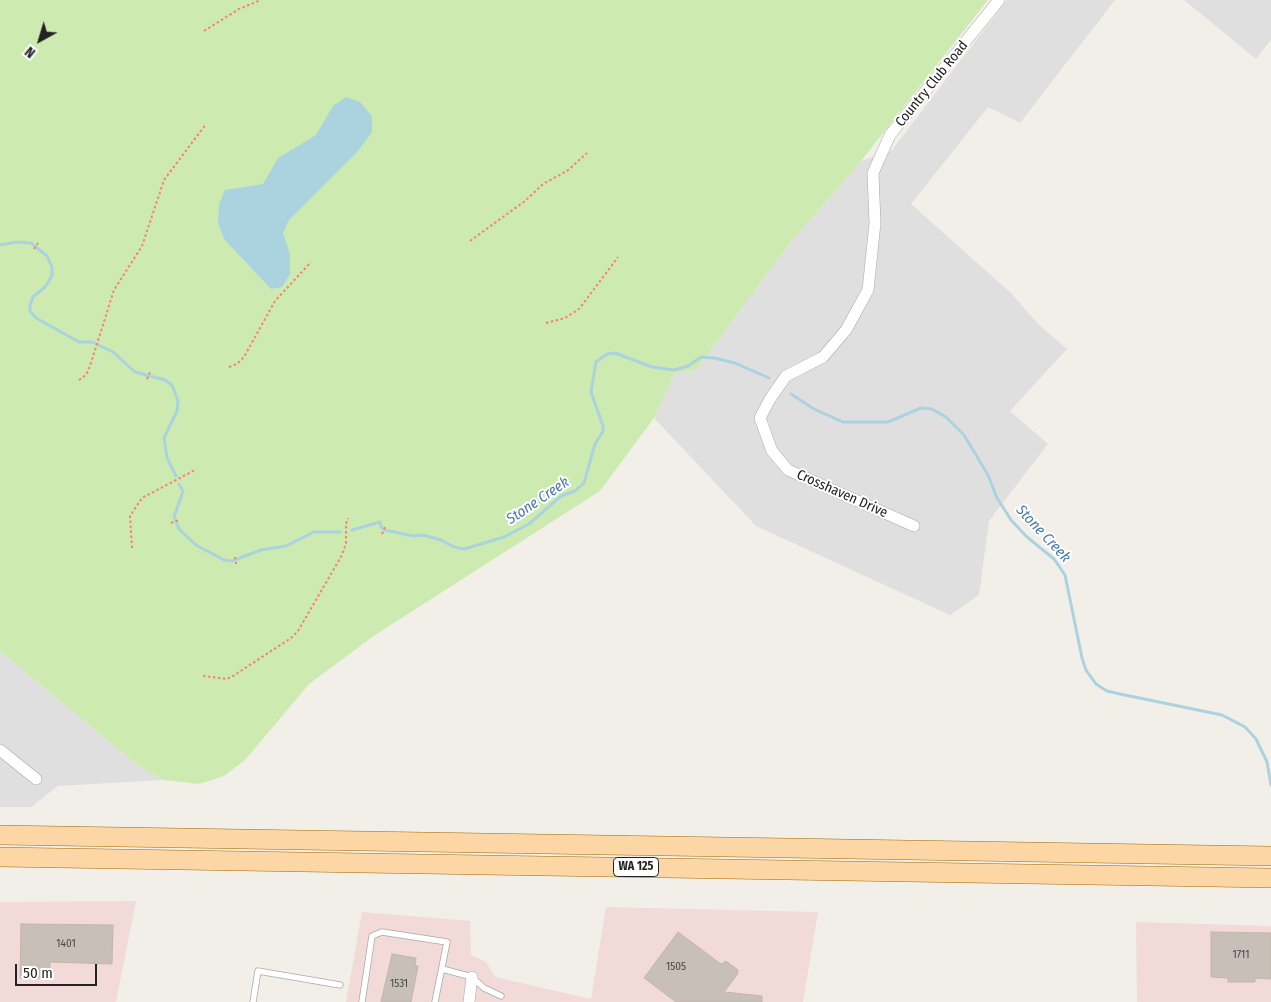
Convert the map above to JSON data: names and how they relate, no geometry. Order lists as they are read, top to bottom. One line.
{"streets":{"main road":["WA 125"],"street":["Country Club Road","Crosshaven Drive"]},"crossings":[["Country Club Road","Crosshaven Drive"]],"water":["Stone Creek"],"house_numbers":["1401","1711","1505","1531"],"scale_bar":"50 m","north":"bottom left"}
